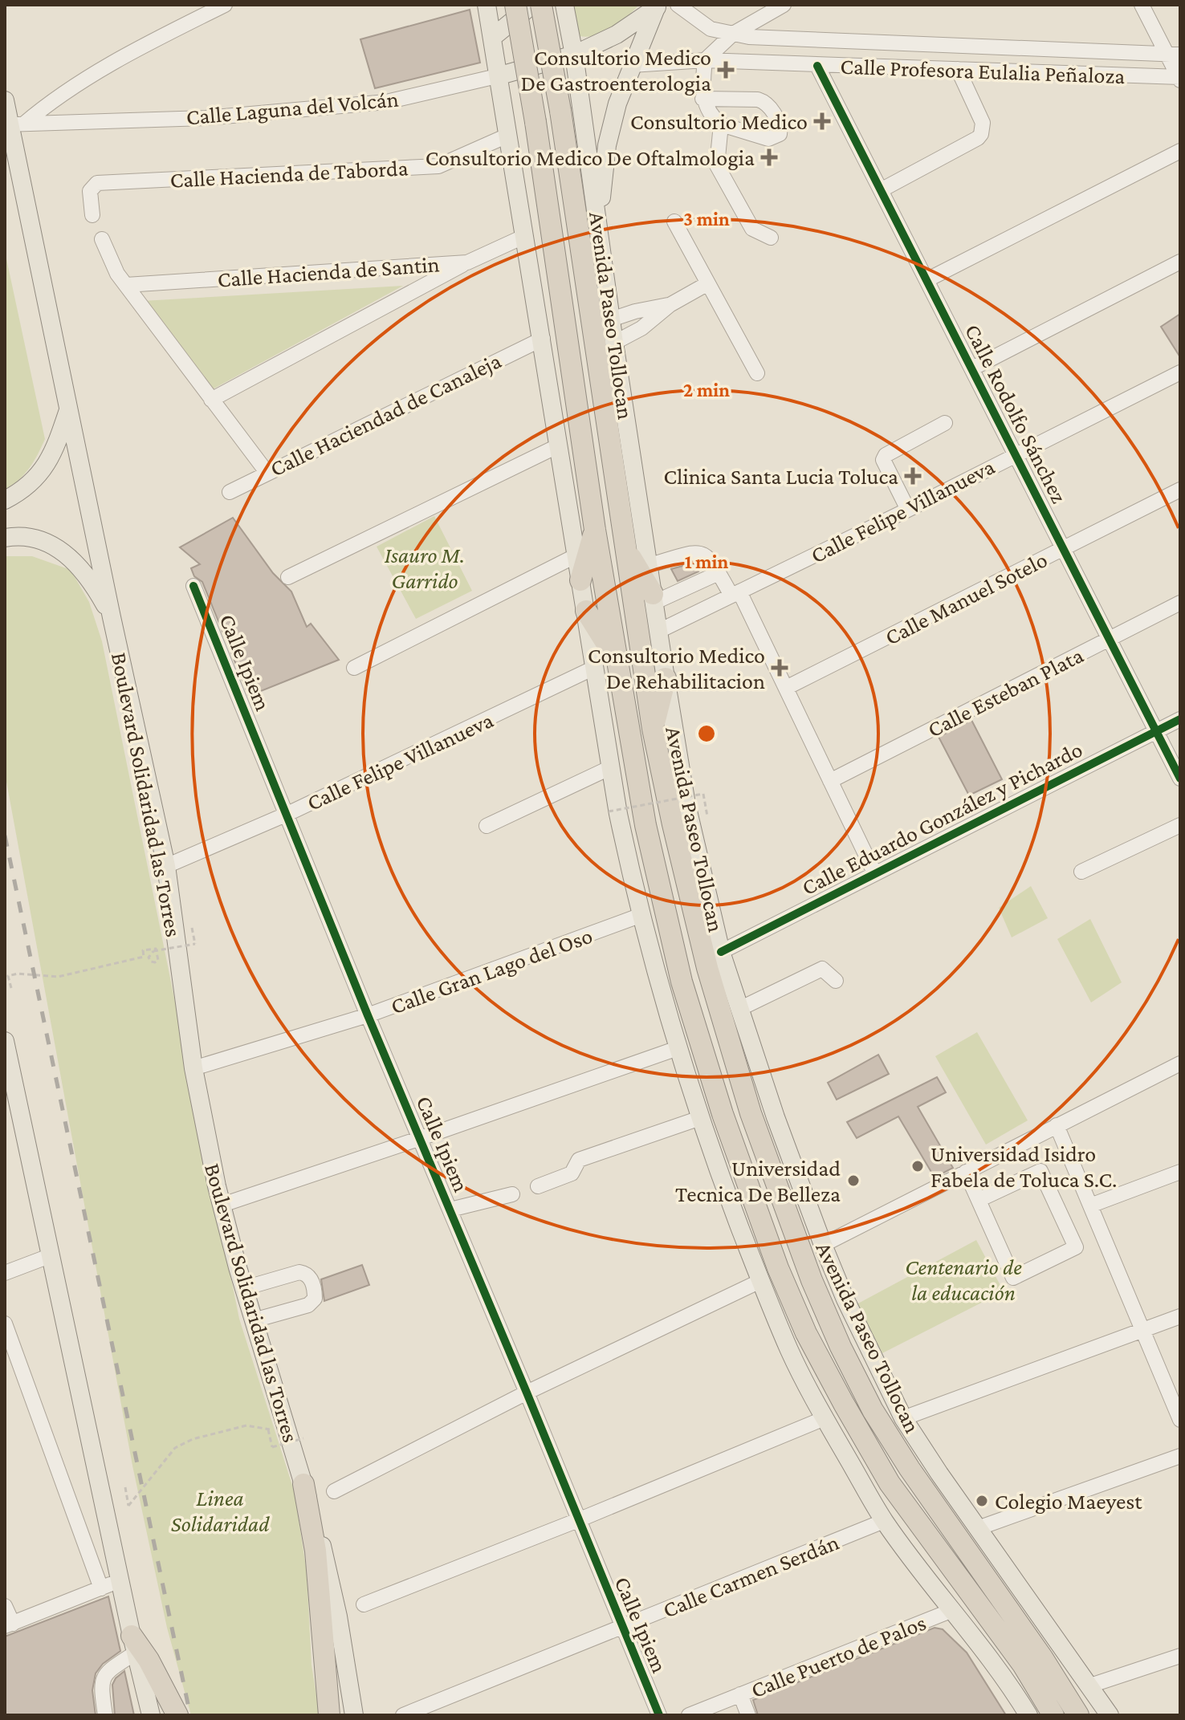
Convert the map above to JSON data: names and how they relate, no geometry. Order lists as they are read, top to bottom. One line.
{"streets":{"highway":["Avenida Paseo Tollocan","Boulevard Solidaridad las Torres"],"main road":["Calle Laguna del Volcán"],"street":["Calle Profesora Eulalia Peñaloza","Calle Hacienda de Taborda","Calle Hacienda de Santin","Calle Rodolfo Sánchez","Calle Haciendad de Canaleja","Calle Felipe Villanueva","Calle Manuel Sotelo","Calle Ipiem","Calle Esteban Plata","Calle Eduardo González y Pichardo","Calle Gran Lago del Oso","Calle Carmen Serdán","Calle Puerto de Palos"]},"crossings":[["Calle Profesora Eulalia Peñaloza","Calle Rodolfo Sánchez"],["Calle Laguna del Volcán","Avenida Paseo Tollocan"],["Calle Laguna del Volcán","Boulevard Solidaridad las Torres"],["Avenida Paseo Tollocan","Calle Felipe Villanueva"],["Avenida Paseo Tollocan","Calle Eduardo González y Pichardo"],["Calle Rodolfo Sánchez","Calle Felipe Villanueva"],["Calle Rodolfo Sánchez","Calle Manuel Sotelo"],["Calle Rodolfo Sánchez","Calle Esteban Plata"],["Calle Rodolfo Sánchez","Calle Eduardo González y Pichardo"],["Calle Felipe Villanueva","Calle Ipiem"],["Calle Felipe Villanueva","Boulevard Solidaridad las Torres"],["Calle Ipiem","Calle Gran Lago del Oso"],["Calle Ipiem","Calle Carmen Serdán"],["Boulevard Solidaridad las Torres","Calle Gran Lago del Oso"]],"parks":["Isauro M. Garrido","Centenario de la educación","Linea Solidaridad"],"places":{"health":["Consultorio Medico De Gastroenterologia","Consultorio Medico","Consultorio Medico De Oftalmologia","Clinica Santa Lucia Toluca","Consultorio Medico De Rehabilitacion"],"other":["Universidad Isidro Fabela de Toluca S.C.","Universidad Tecnica De Belleza","Colegio Maeyest"]},"rings":["3 min","2 min","1 min"]}
